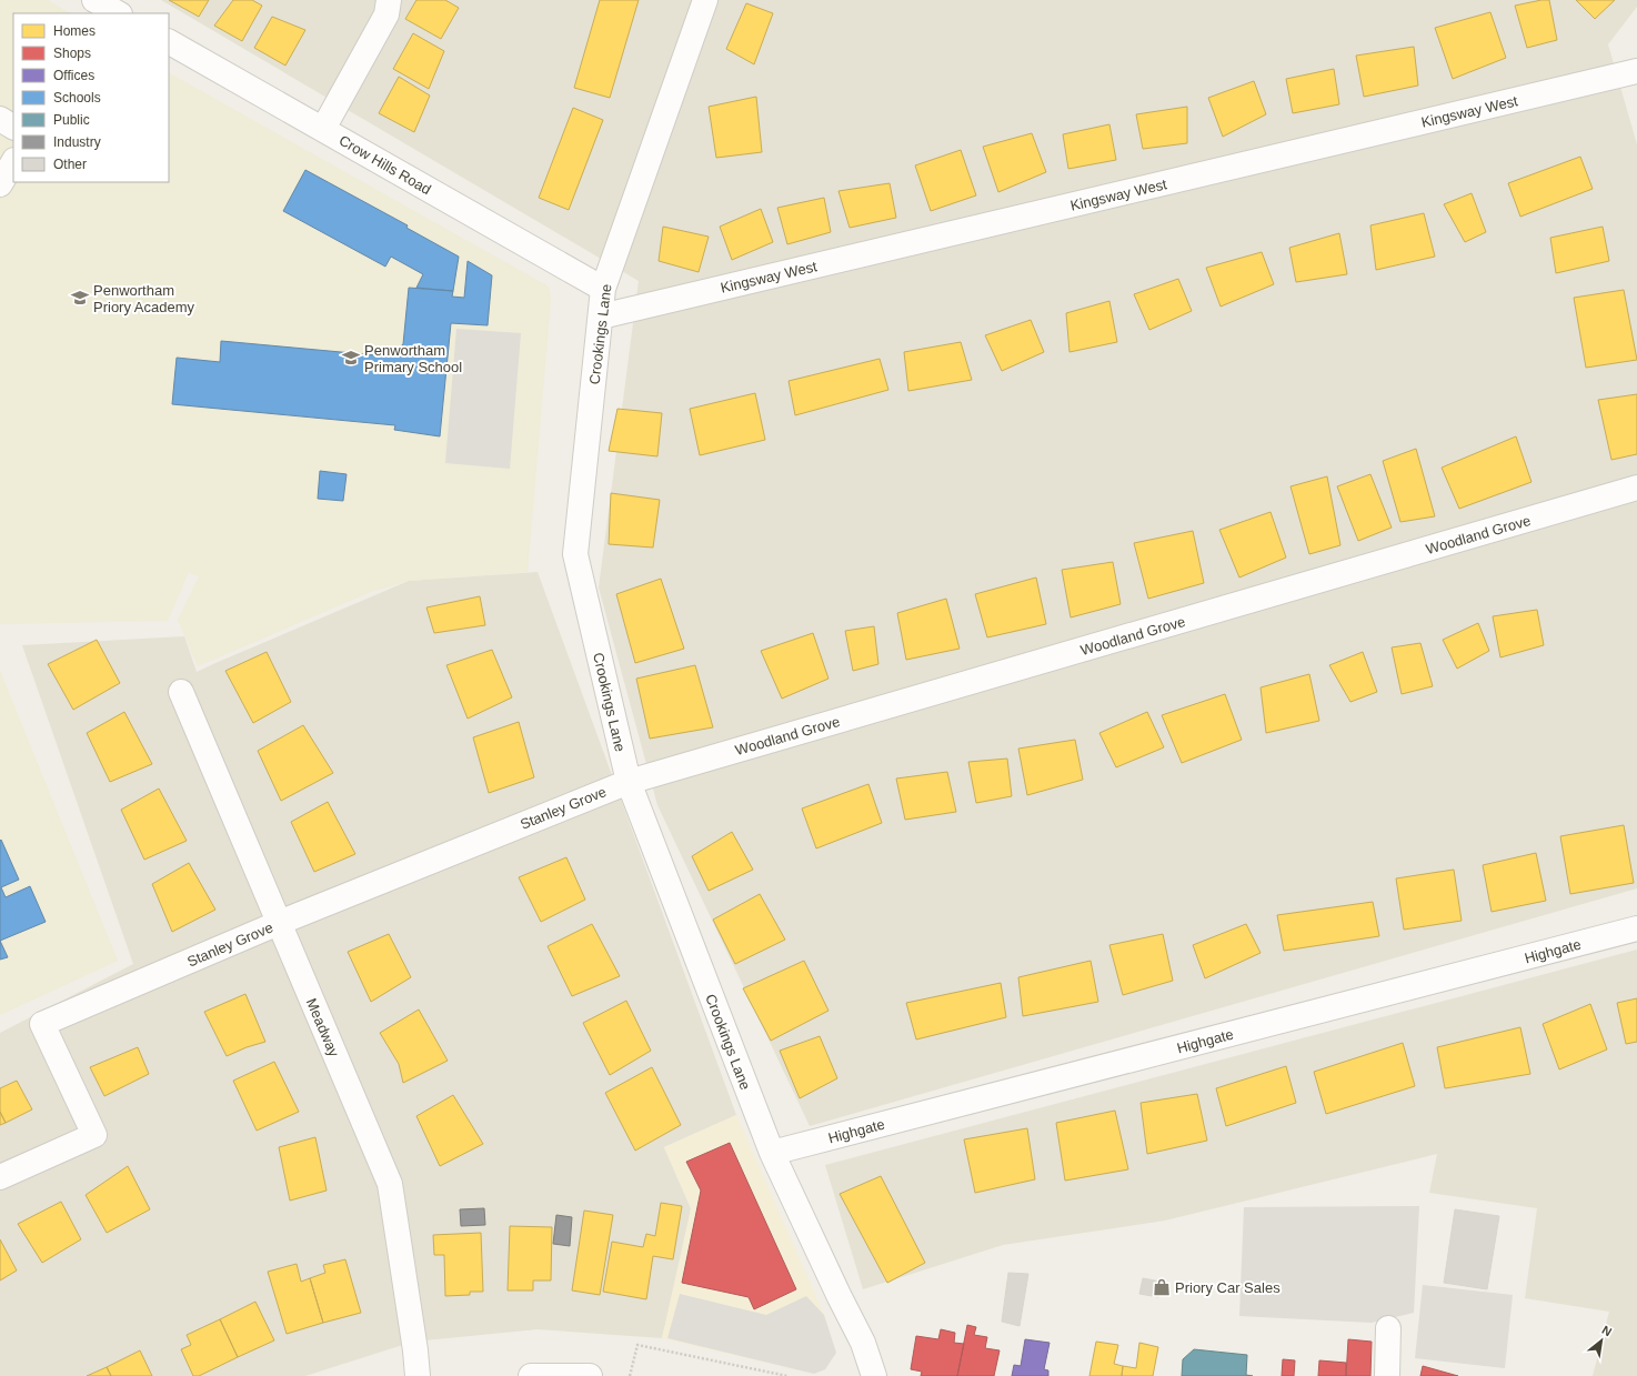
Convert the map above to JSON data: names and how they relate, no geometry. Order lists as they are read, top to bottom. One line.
{"streets":{"street":["Kingsway West","Crow Hills Road","Crookings Lane","Woodland Grove","Stanley Grove","Highgate","Meadway"]},"crossings":[["Kingsway West","Crookings Lane"],["Crow Hills Road","Crookings Lane"],["Crookings Lane","Woodland Grove"],["Crookings Lane","Stanley Grove"],["Crookings Lane","Highgate"],["Woodland Grove","Stanley Grove"],["Stanley Grove","Meadway"]],"places":{"school or university":["Penwortham Priory Academy","Penwortham Primary School"],"shop":["Priory Car Sales"]},"legend":["Homes","Shops","Offices","Schools","Public","Industry","Other"],"north":"top right"}
